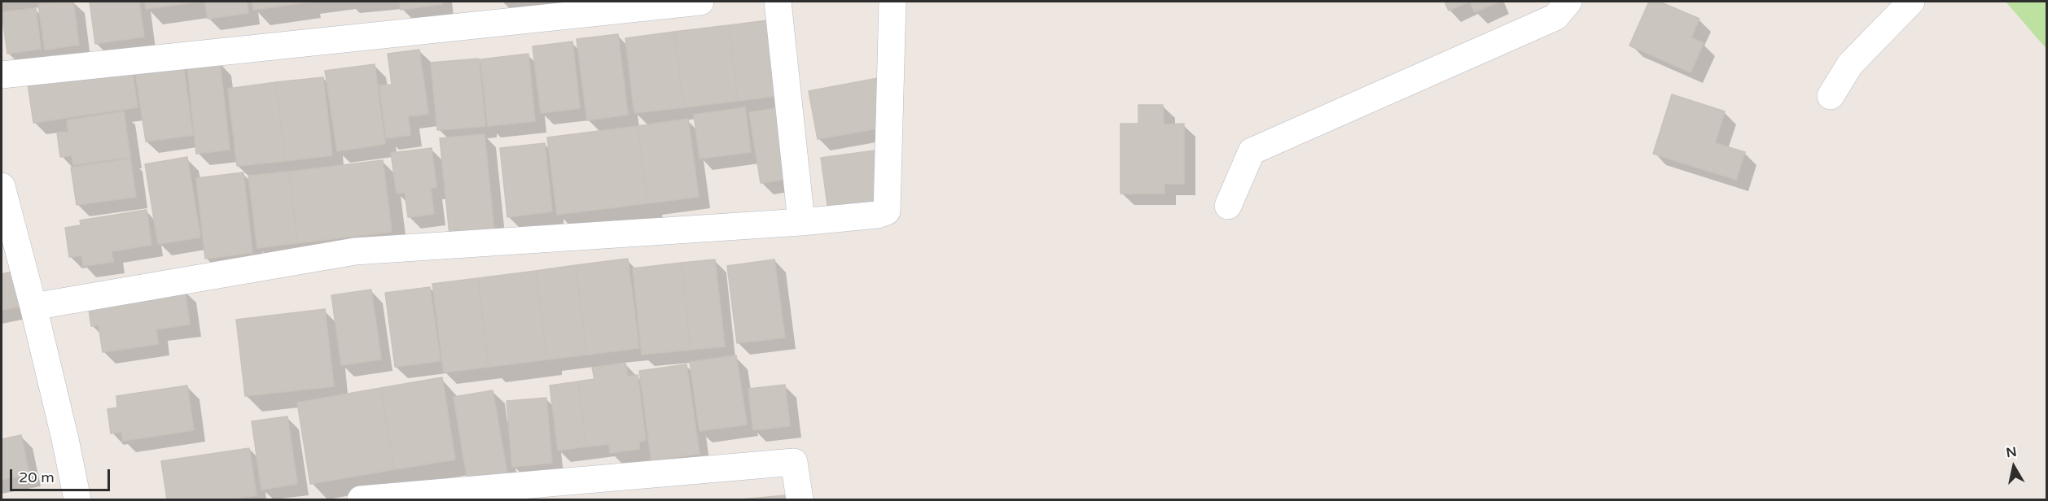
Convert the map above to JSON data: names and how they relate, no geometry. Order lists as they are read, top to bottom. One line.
{"scale_bar":"20 m","north":"top"}
